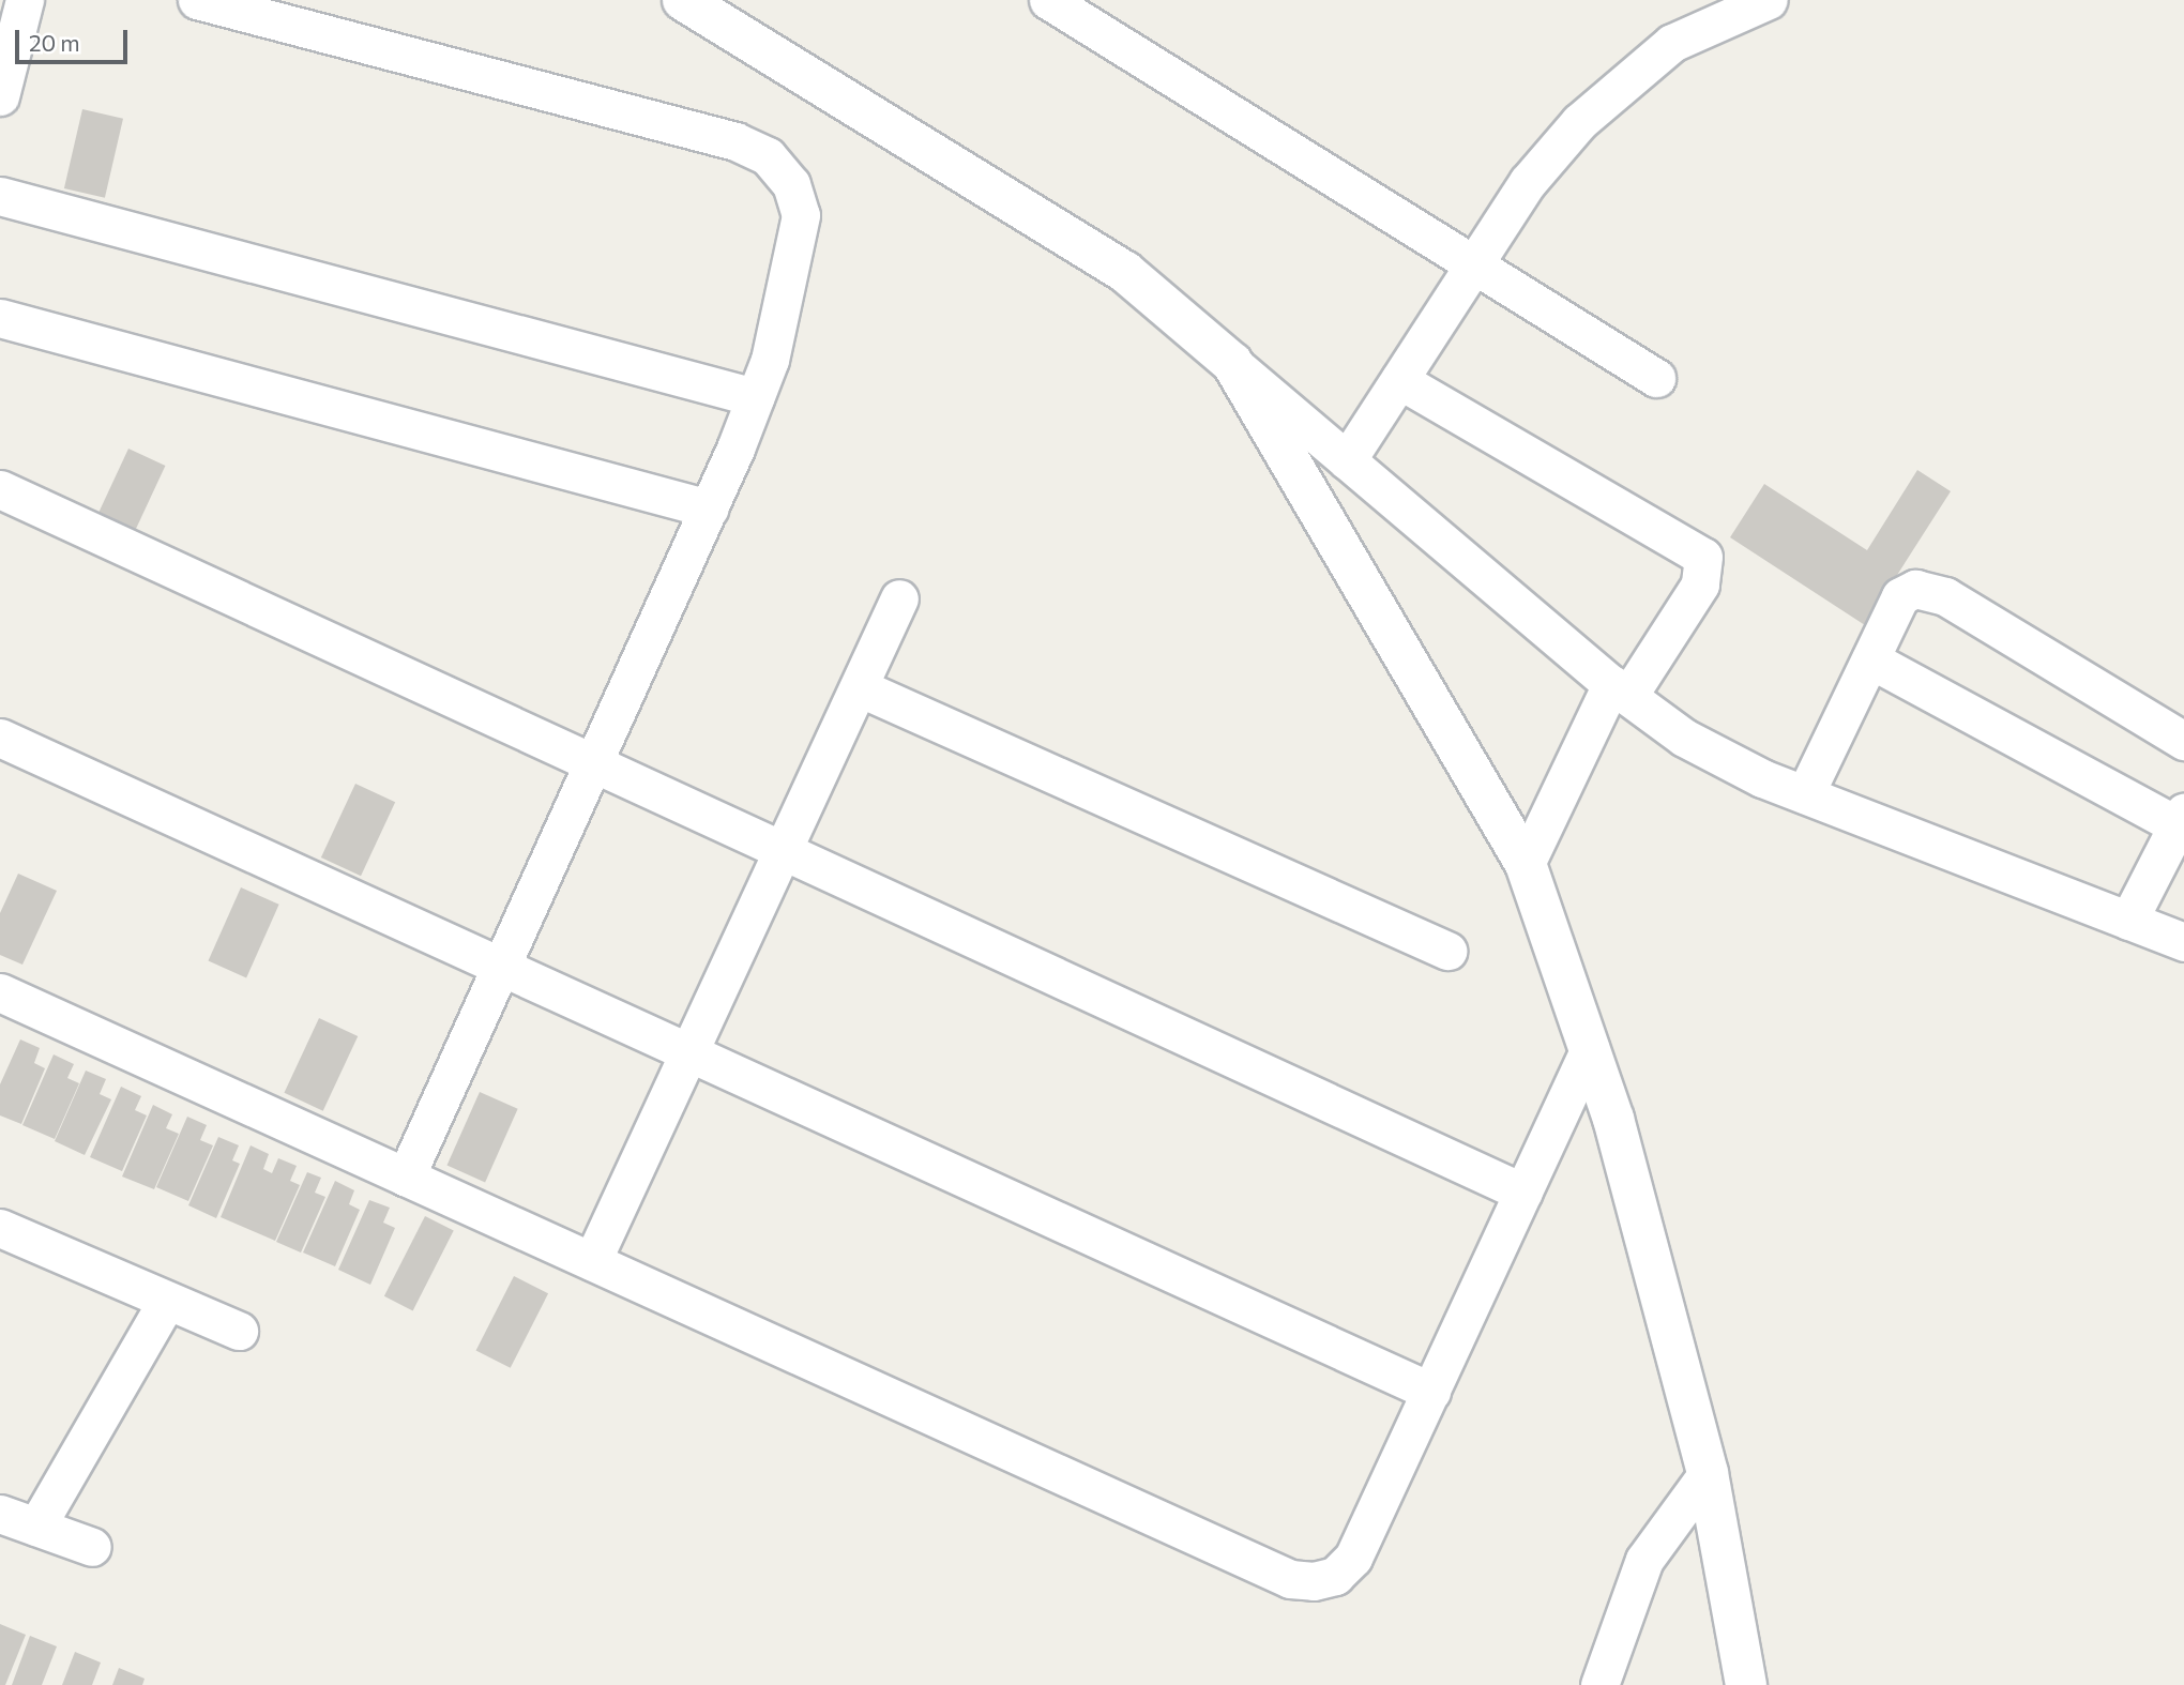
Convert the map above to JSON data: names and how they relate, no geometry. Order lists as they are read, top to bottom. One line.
{"scale_bar":"20 m"}
